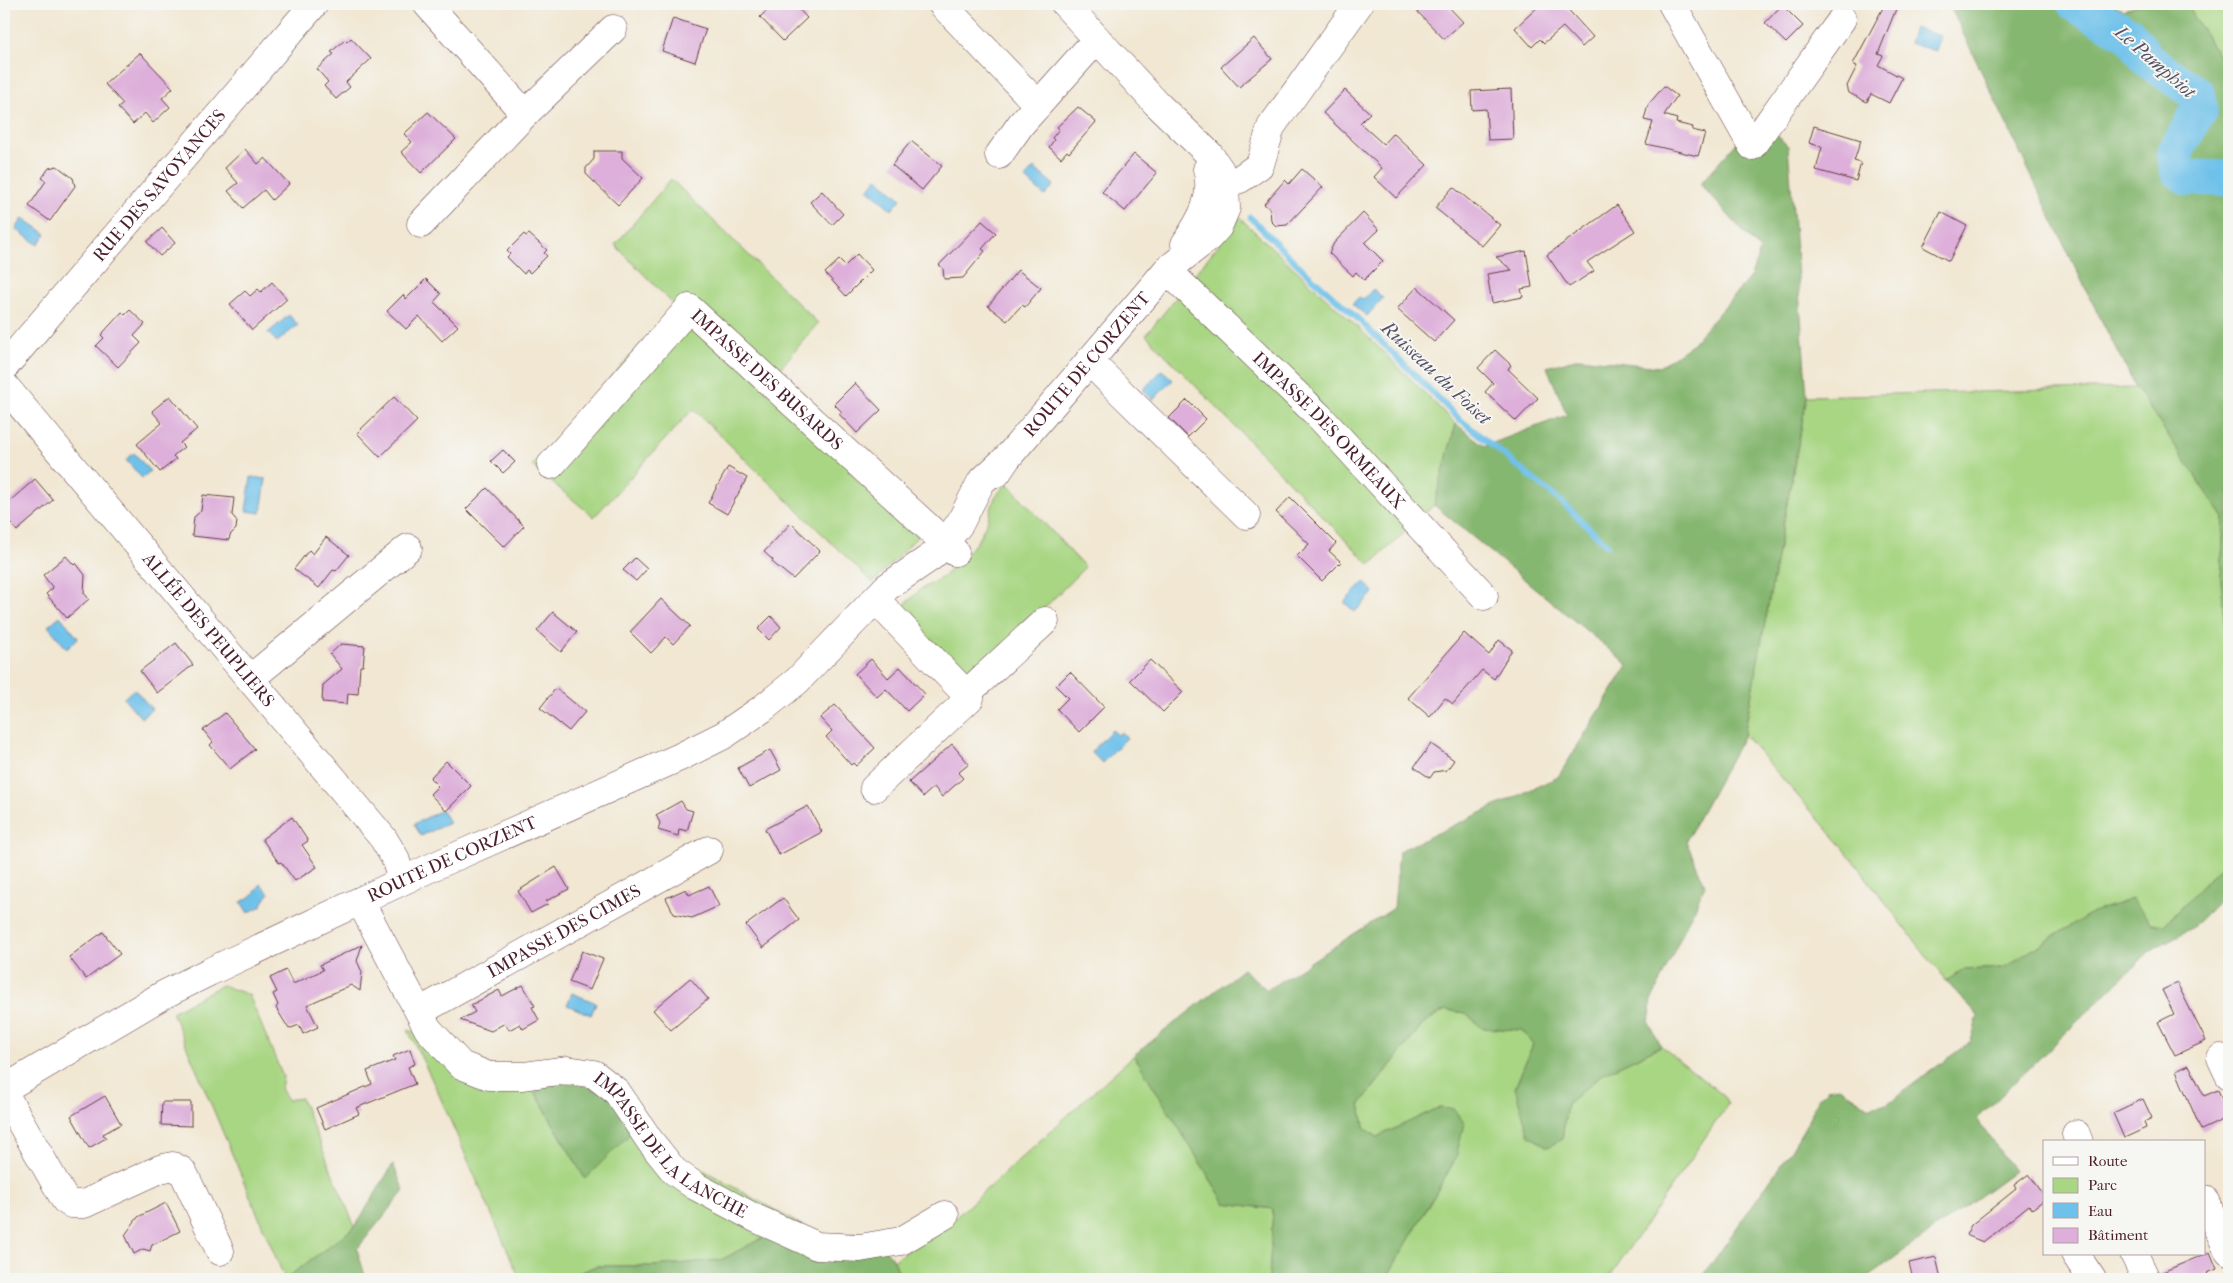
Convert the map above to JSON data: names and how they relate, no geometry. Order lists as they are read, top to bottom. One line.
{"streets":{"street":["RUE DES SAVOYANCES","ROUTE DE CORZENT","IMPASSE DES BUSARDS","IMPASSE DES ORMEAUX","ALLÉE DES PEUPLIERS","IMPASSE DES CIMES","IMPASSE DE LA LANCHE"]},"crossings":[["ROUTE DE CORZENT","IMPASSE DES BUSARDS"],["ROUTE DE CORZENT","IMPASSE DES ORMEAUX"],["ROUTE DE CORZENT","ALLÉE DES PEUPLIERS"],["ROUTE DE CORZENT","IMPASSE DE LA LANCHE"],["IMPASSE DES CIMES","IMPASSE DE LA LANCHE"]],"water":["Le Pamphiot","Ruisseau du Foiset"],"legend":["Route","Parc","Eau","Bâtiment"]}
